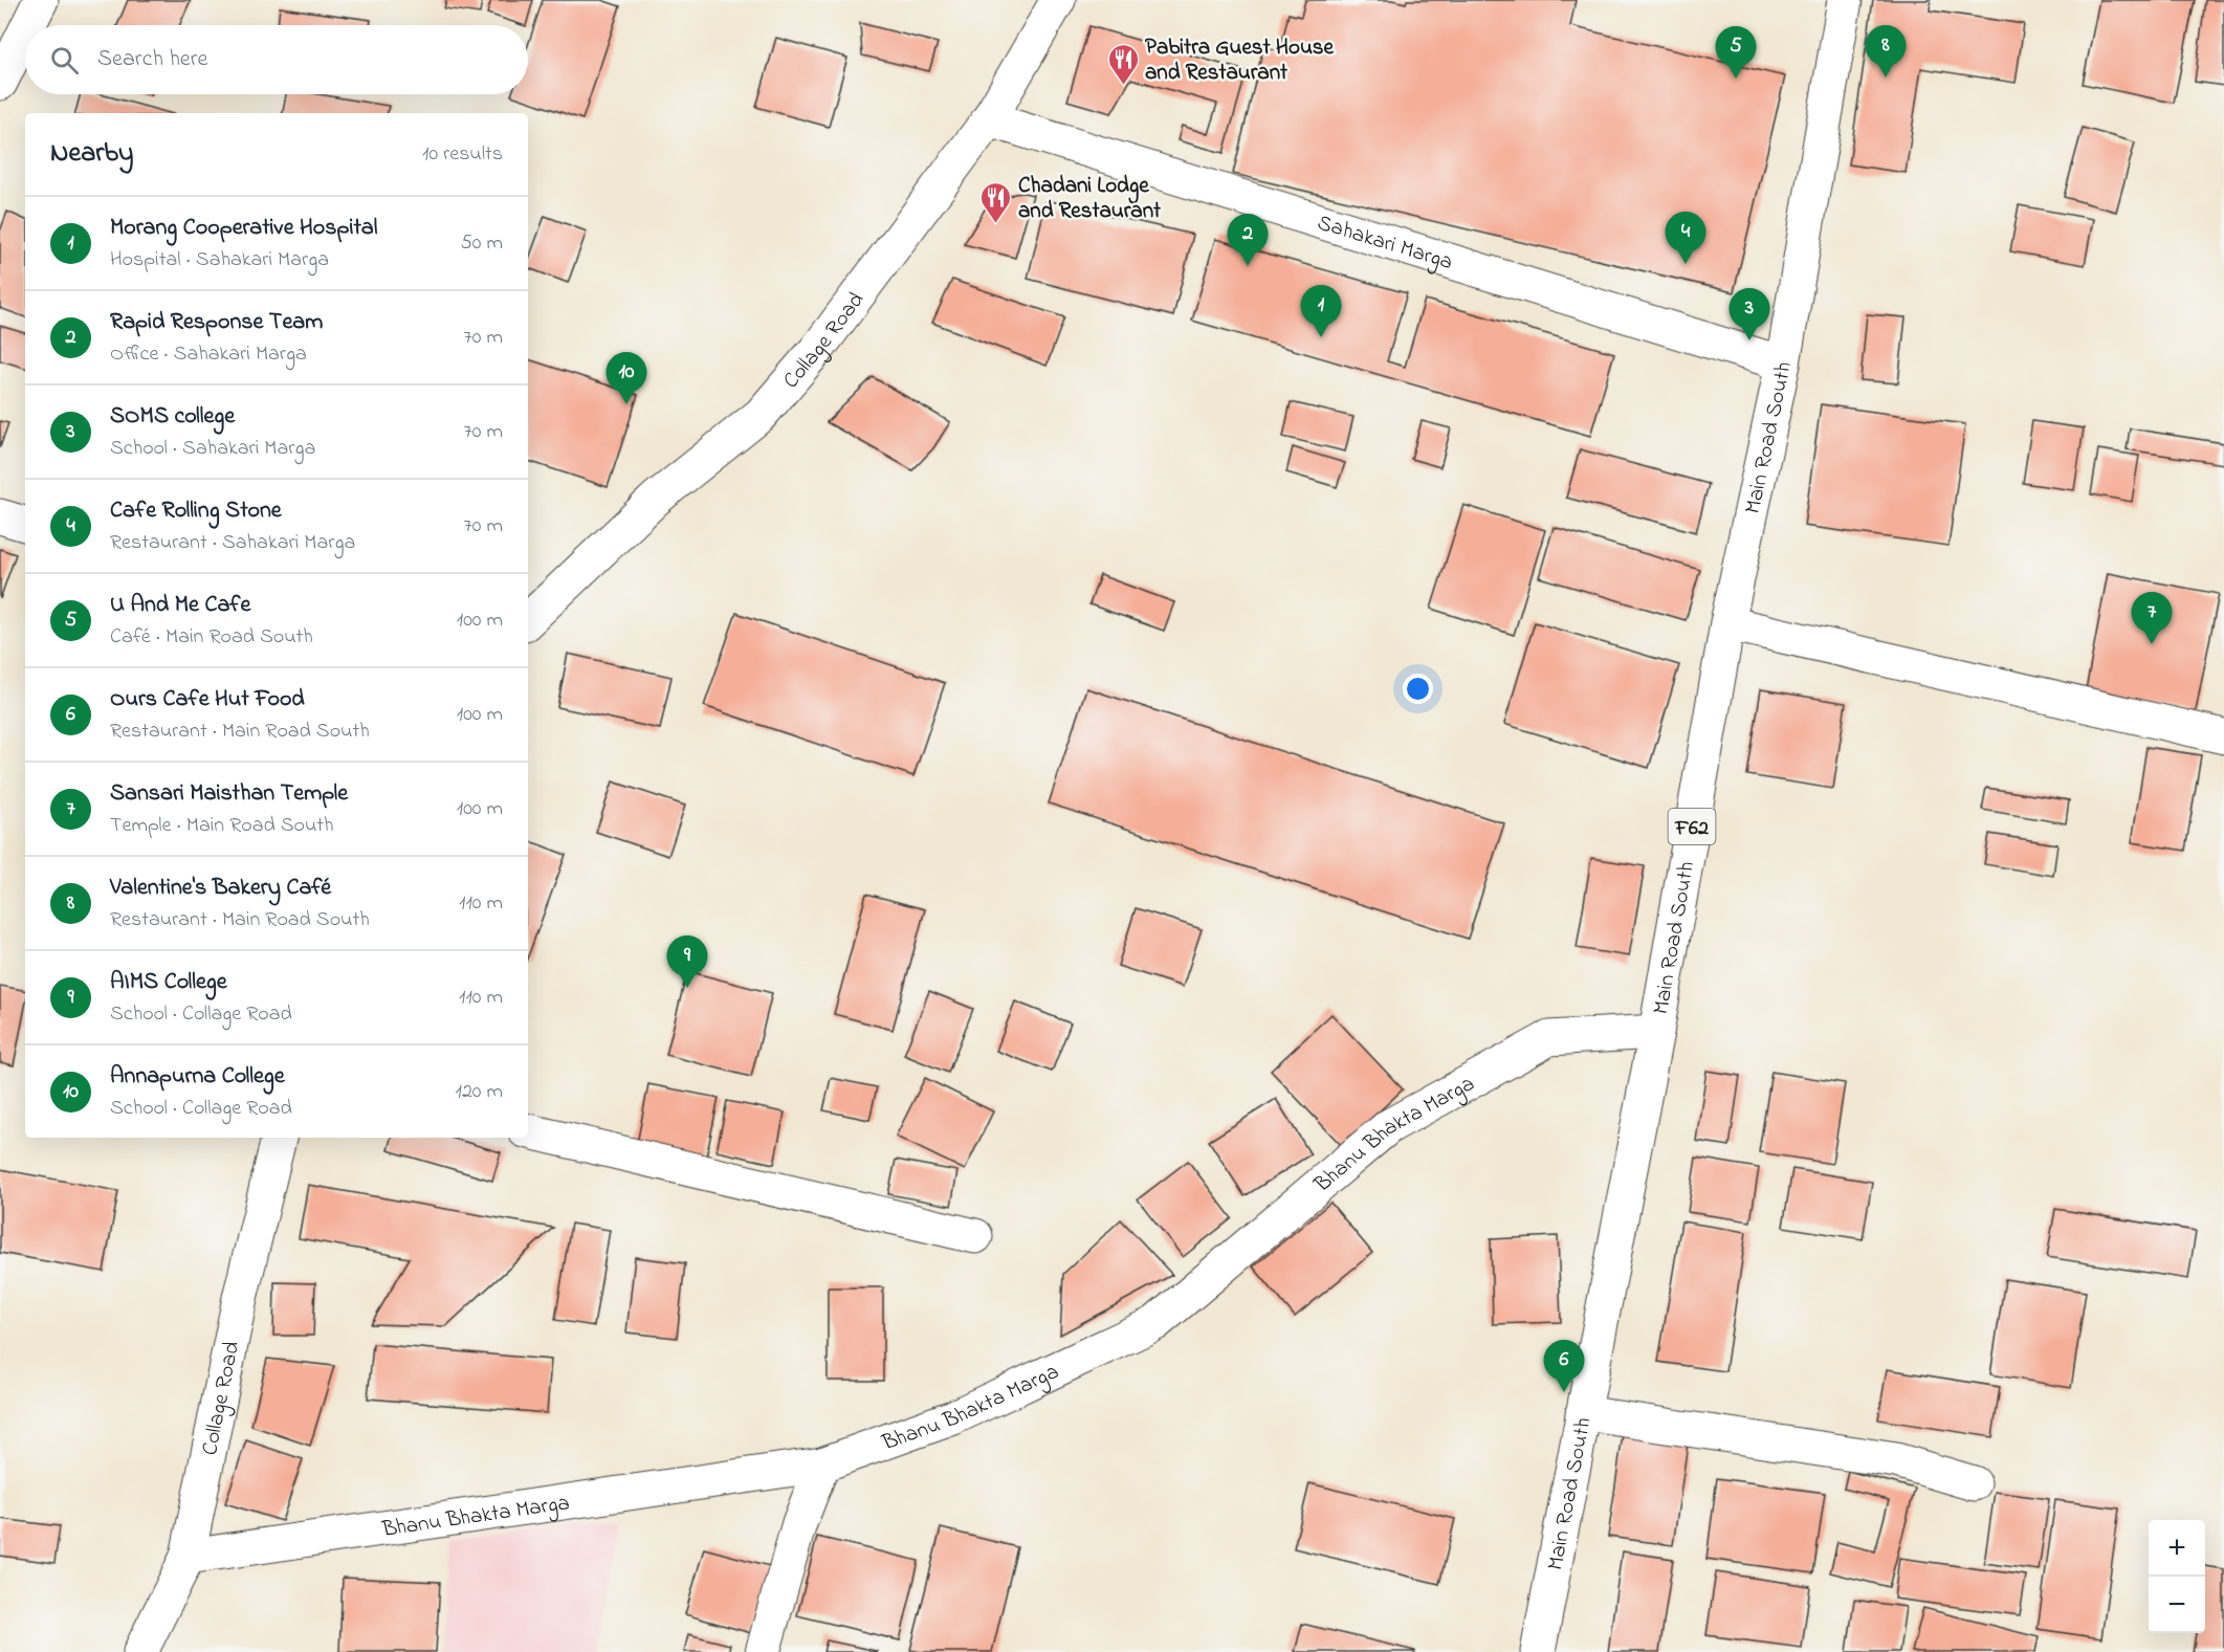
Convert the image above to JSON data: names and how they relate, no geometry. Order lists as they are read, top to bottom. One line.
{"streets":{"street":["Sahakari Marga","Collage Road","Main Road South","F62","Bhanu Bhakta Marga"]},"crossings":[["Sahakari Marga","Collage Road"],["Sahakari Marga","Main Road South"],["Collage Road","Bhanu Bhakta Marga"],["Main Road South","Bhanu Bhakta Marga"]],"places":{"restaurant":["Pabitra Guest House and Restaurant","Chadani Lodge and Restaurant"]},"page":{"pins":["8","5","4","2","1","3","10","7","9","6"],"search":"Search here","heading":["Nearby","10 results"],"list":[{"mark":"1","name":"Morang Cooperative Hospital","note":"Hospital · Sahakari Marga","value":"50 m"},{"mark":"2","name":"Rapid Response Team","note":"Office · Sahakari Marga","value":"70 m"},{"mark":"3","name":"SOMS college","note":"School · Sahakari Marga","value":"70 m"},{"mark":"4","name":"Cafe Rolling Stone","note":"Restaurant · Sahakari Marga","value":"70 m"},{"mark":"5","name":"U And Me Cafe","note":"Café · Main Road South","value":"100 m"},{"mark":"6","name":"Ours Cafe Hut Food","note":"Restaurant · Main Road South","value":"100 m"},{"mark":"7","name":"Sansari Maisthan Temple","note":"Temple · Main Road South","value":"100 m"},{"mark":"8","name":"Valentine's Bakery Café","note":"Restaurant · Main Road South","value":"110 m"},{"mark":"9","name":"AIMS College","note":"School · Collage Road","value":"110 m"},{"mark":"10","name":"Annapurna College","note":"School · Collage Road","value":"120 m"}],"map_buttons":["+","−"]}}
